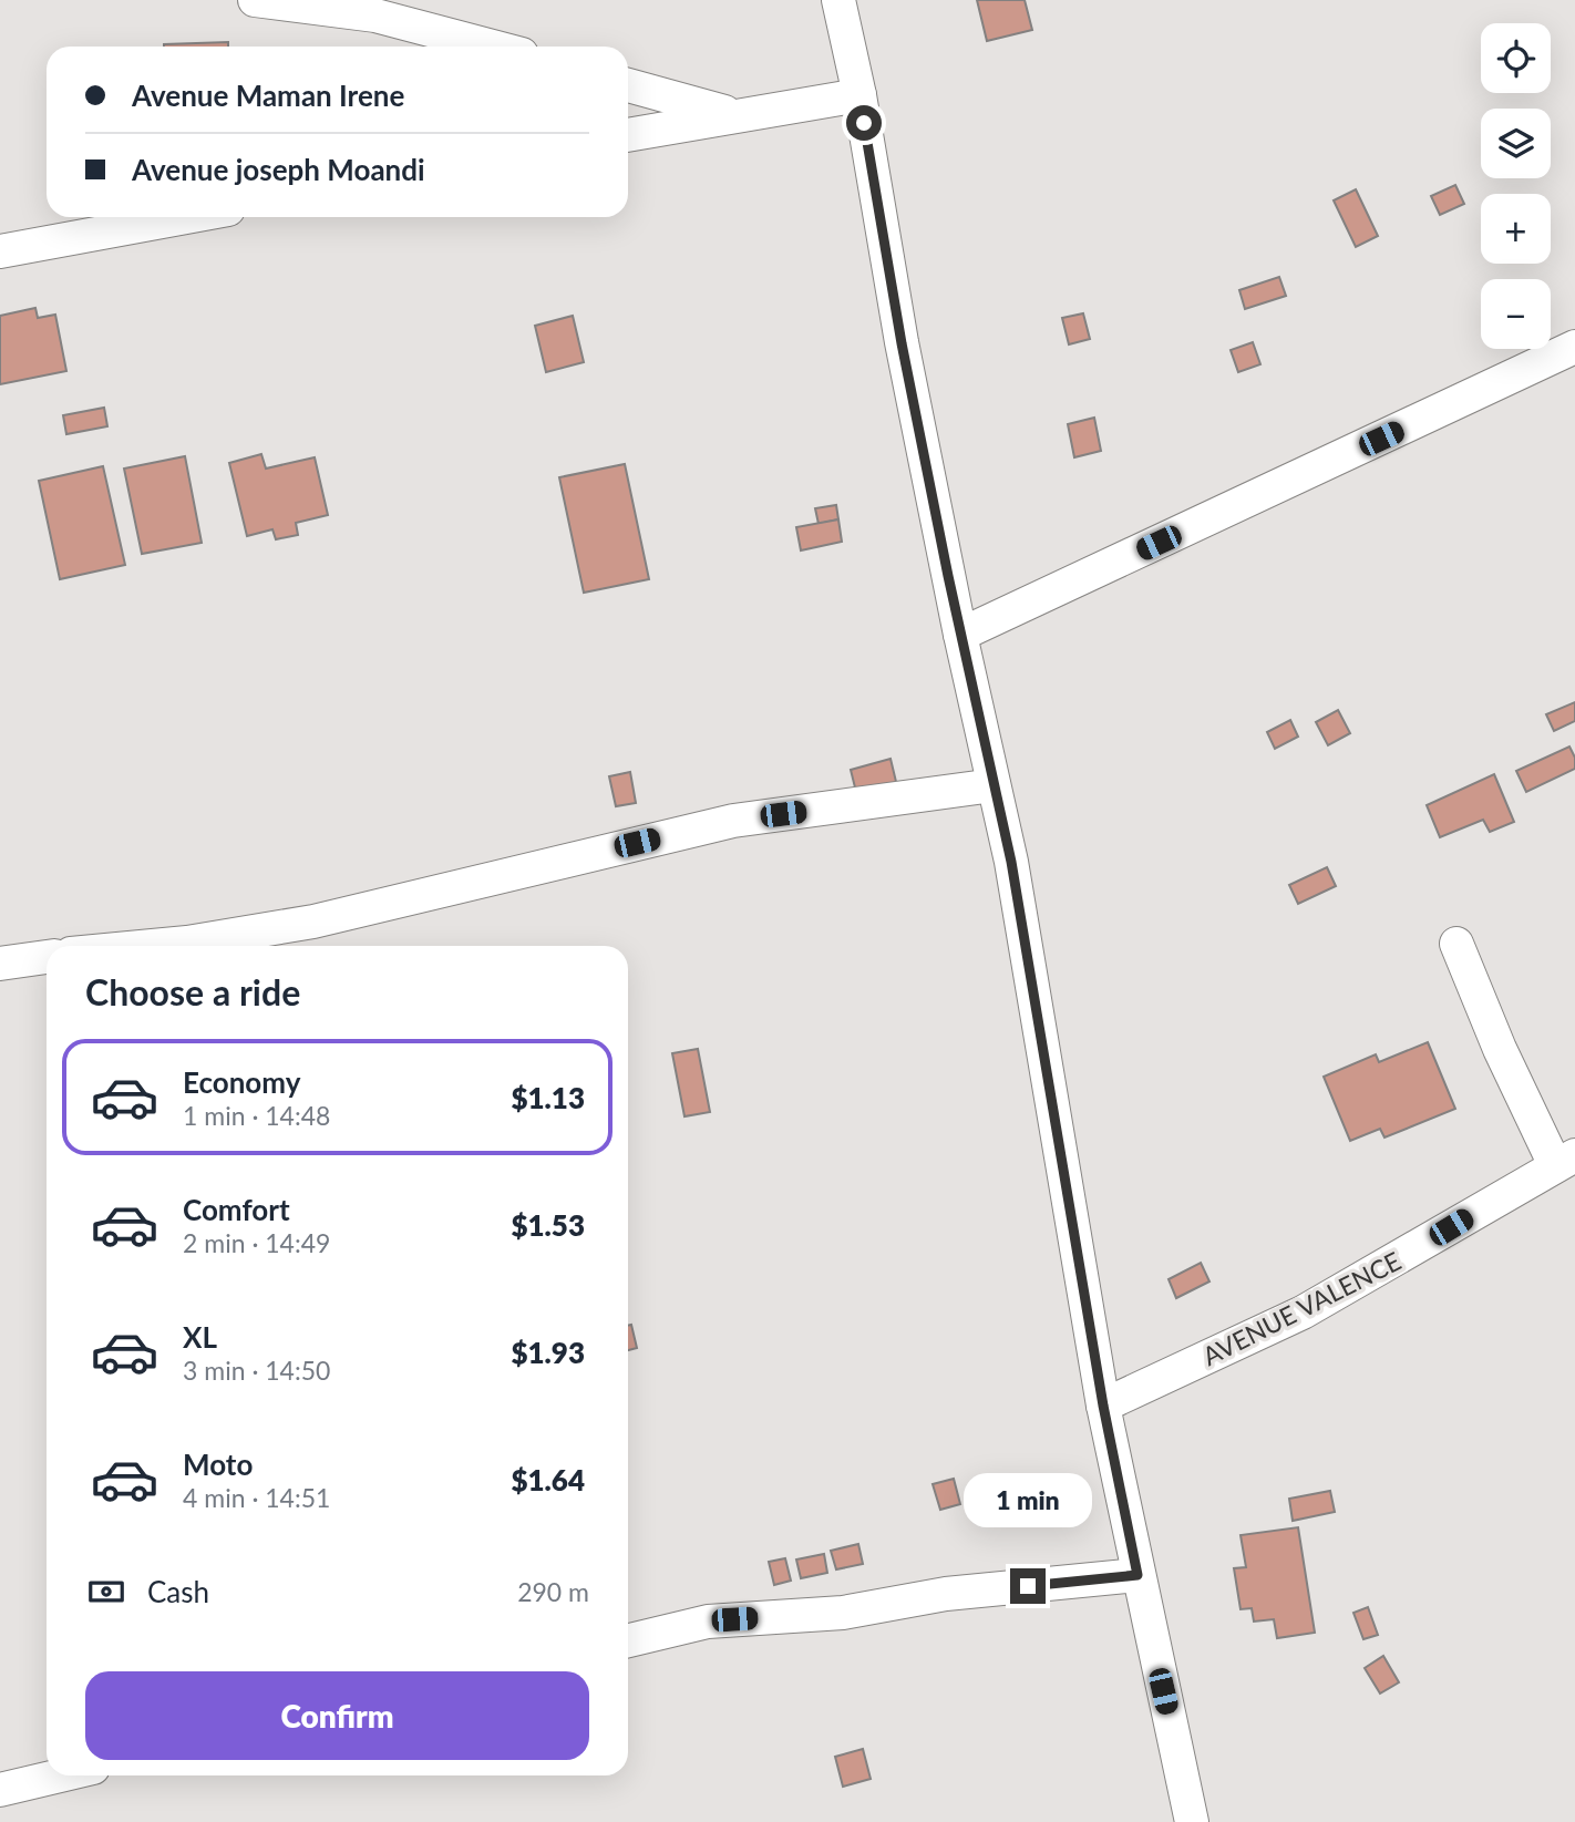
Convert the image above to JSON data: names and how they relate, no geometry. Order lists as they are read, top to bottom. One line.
{"streets":{"street":["AVENUE VALENCE"]},"page":{"map_buttons":["+","−"],"banner":["Avenue Maman Irene","Avenue joseph Moandi"],"heading":"Choose a ride","list":[{"name":"Economy","note":"1 min · 14:48","value":"$1.13"},{"name":"Comfort","note":"2 min · 14:49","value":"$1.53"},{"name":"XL","note":"3 min · 14:50","value":"$1.93"},{"name":"Moto","note":"4 min · 14:51","value":"$1.64"}],"bubble":"1 min","pay":["Cash","290 m"],"buttons":"Confirm"}}
